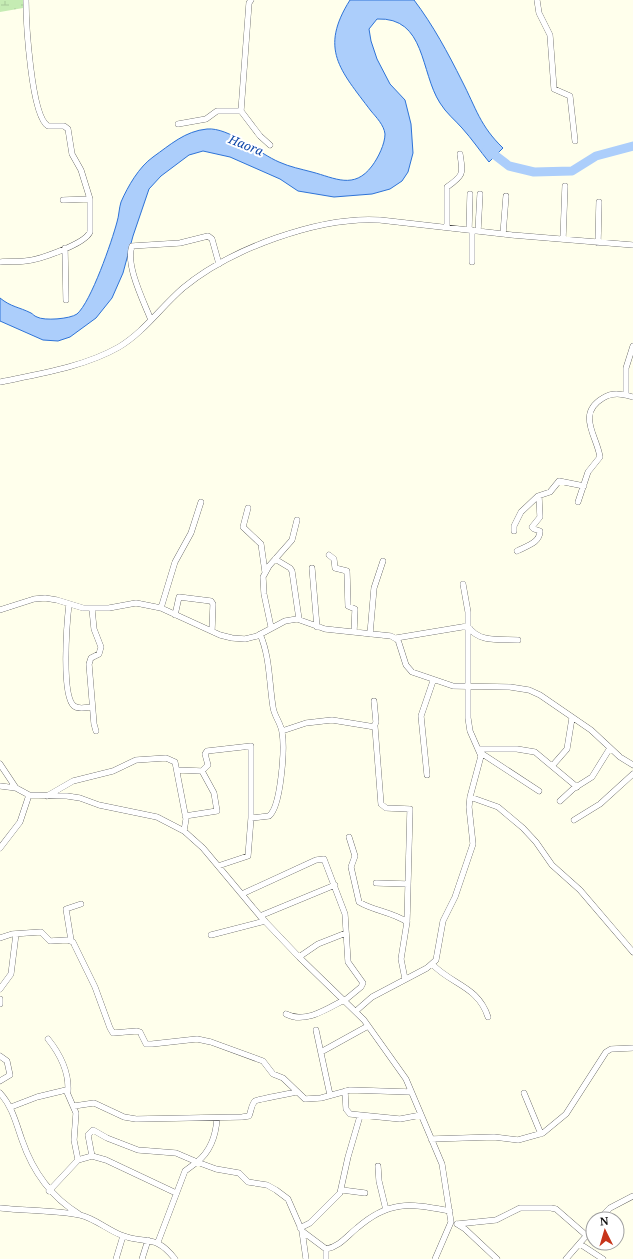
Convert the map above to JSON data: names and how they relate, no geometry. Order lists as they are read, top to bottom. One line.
{"water":["Haora"],"north":"top"}
